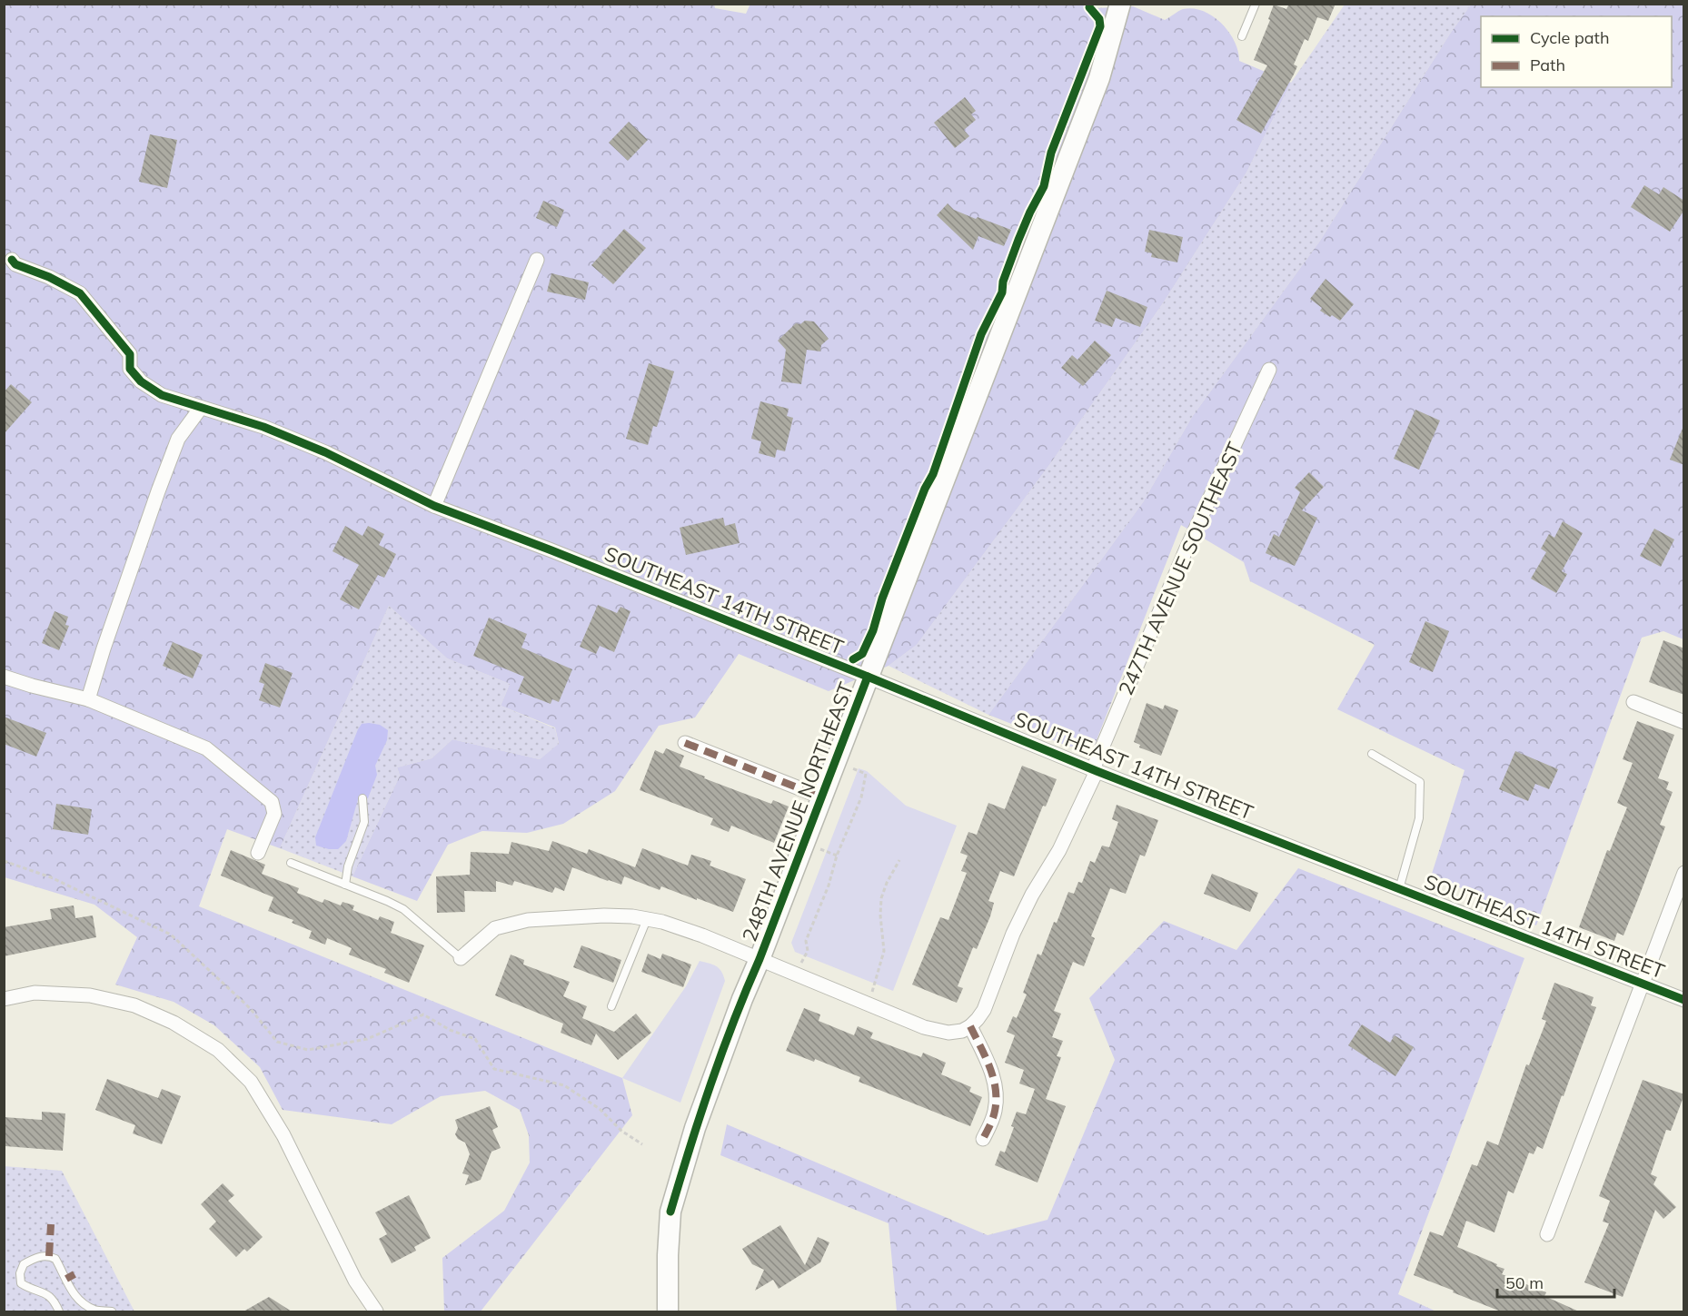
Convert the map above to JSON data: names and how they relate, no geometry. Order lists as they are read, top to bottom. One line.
{"streets":{"street":["247TH AVENUE SOUTHEAST","SOUTHEAST 14TH STREET","248TH AVENUE NORTHEAST"]},"crossings":[["247TH AVENUE SOUTHEAST","SOUTHEAST 14TH STREET"],["SOUTHEAST 14TH STREET","248TH AVENUE NORTHEAST"]],"legend":["Cycle path","Path"],"scale_bar":"50 m"}
